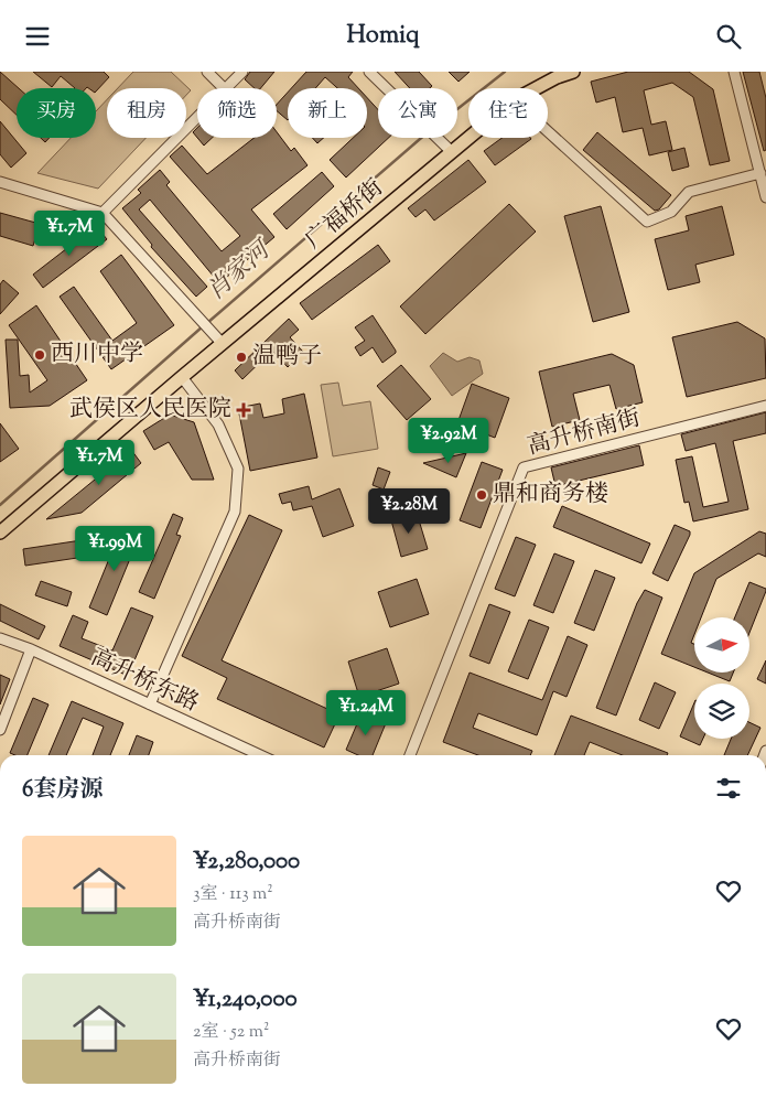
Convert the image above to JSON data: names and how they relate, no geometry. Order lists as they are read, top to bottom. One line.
{"streets":{"main road":["广福桥街"],"street":["高升桥南街","高升桥东路"]},"water":["肖家河"],"places":{"other":["西川中学","温鸭子","鼎和商务楼"],"health":["武侯区人民医院"]},"north":"right","page":{"header":"Homiq","chip":["买房","租房","筛选","新上","公寓","住宅"],"price":["¥1.7M","¥2.92M","¥1.7M","¥2.28M","¥1.99M","¥1.24M"],"heading":"6套房源","list":[{"name":"¥2,280,000","note":"3室 · 113 m² · 高升桥南街"},{"name":"¥1,240,000","note":"2室 · 52 m² · 高升桥南街"}]}}
